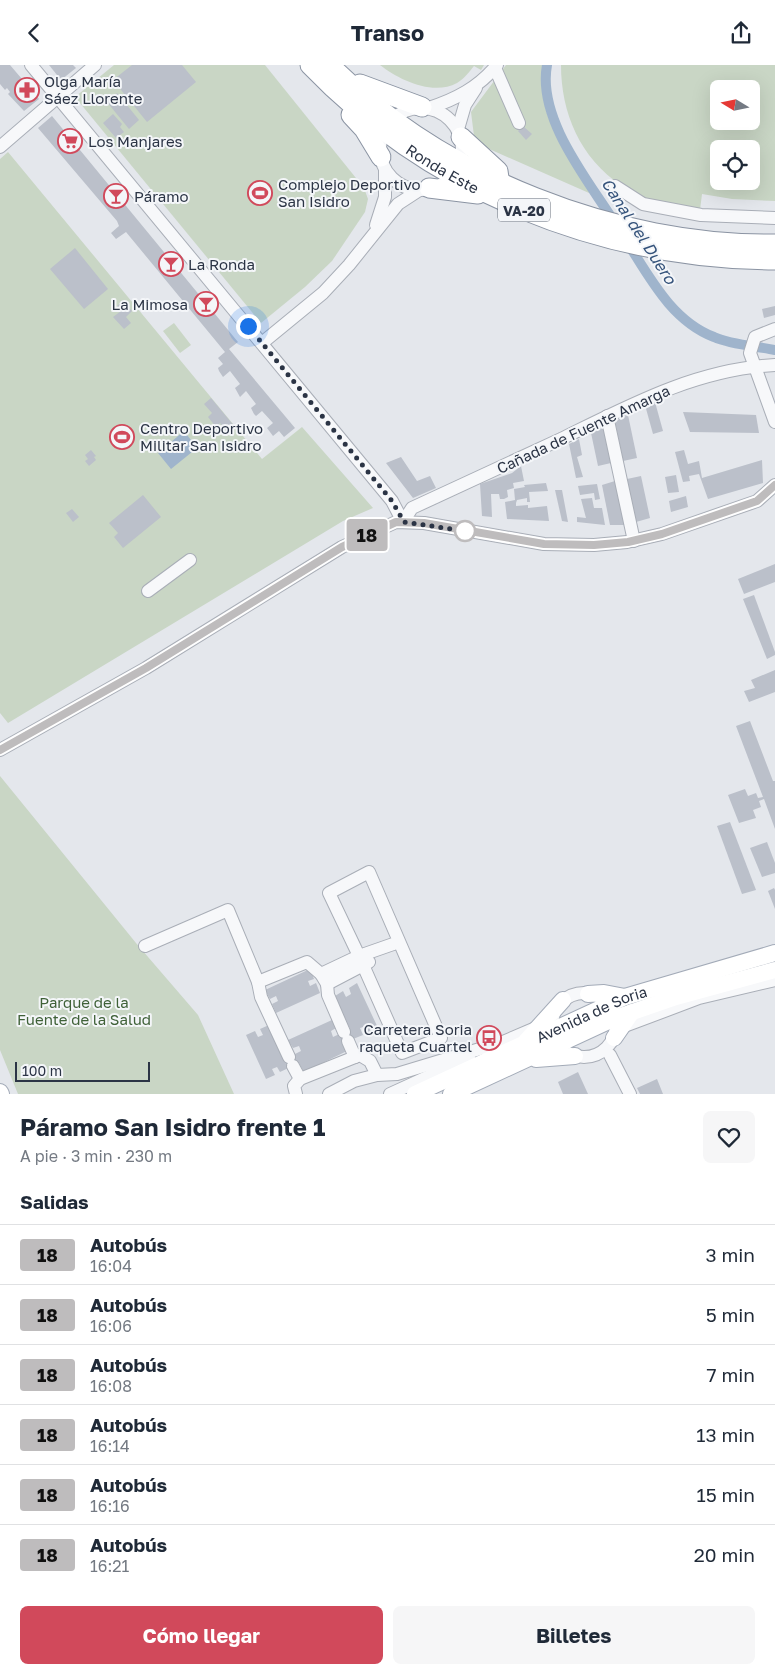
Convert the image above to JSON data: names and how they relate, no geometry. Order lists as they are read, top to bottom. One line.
{"streets":{"highway":["Ronda Este","VA-20"],"main road":["Avenida de Soria"],"street":["Cañada de Fuente Amarga"]},"water":["Canal del Duero"],"parks":["Parque de la Fuente de la Salud"],"places":{"pharmacy":["Olga María Sáez Llorente"],"supermarket":["Los Manjares"],"sports":["Complejo Deportivo San Isidro","Centro Deportivo Militar San Isidro"],"bar":["Páramo","La Ronda","La Mimosa"],"bus stop":["Carretera Soria raqueta Cuartel"]},"lines":["bus line 18"],"scale_bar":"100 m","north":"left","page":{"header":"Transo","on_map":"18","scale":"100 m","heading":[["Páramo San Isidro frente 1","A pie · 3 min · 230 m"],"Salidas"],"list":[{"mark":"18","name":"Autobús","note":"16:04","value":"3 min"},{"mark":"18","name":"Autobús","note":"16:06","value":"5 min"},{"mark":"18","name":"Autobús","note":"16:08","value":"7 min"},{"mark":"18","name":"Autobús","note":"16:14","value":"13 min"},{"mark":"18","name":"Autobús","note":"16:16","value":"15 min"},{"mark":"18","name":"Autobús","note":"16:21","value":"20 min"}],"buttons":["Cómo llegar","Billetes"]}}
